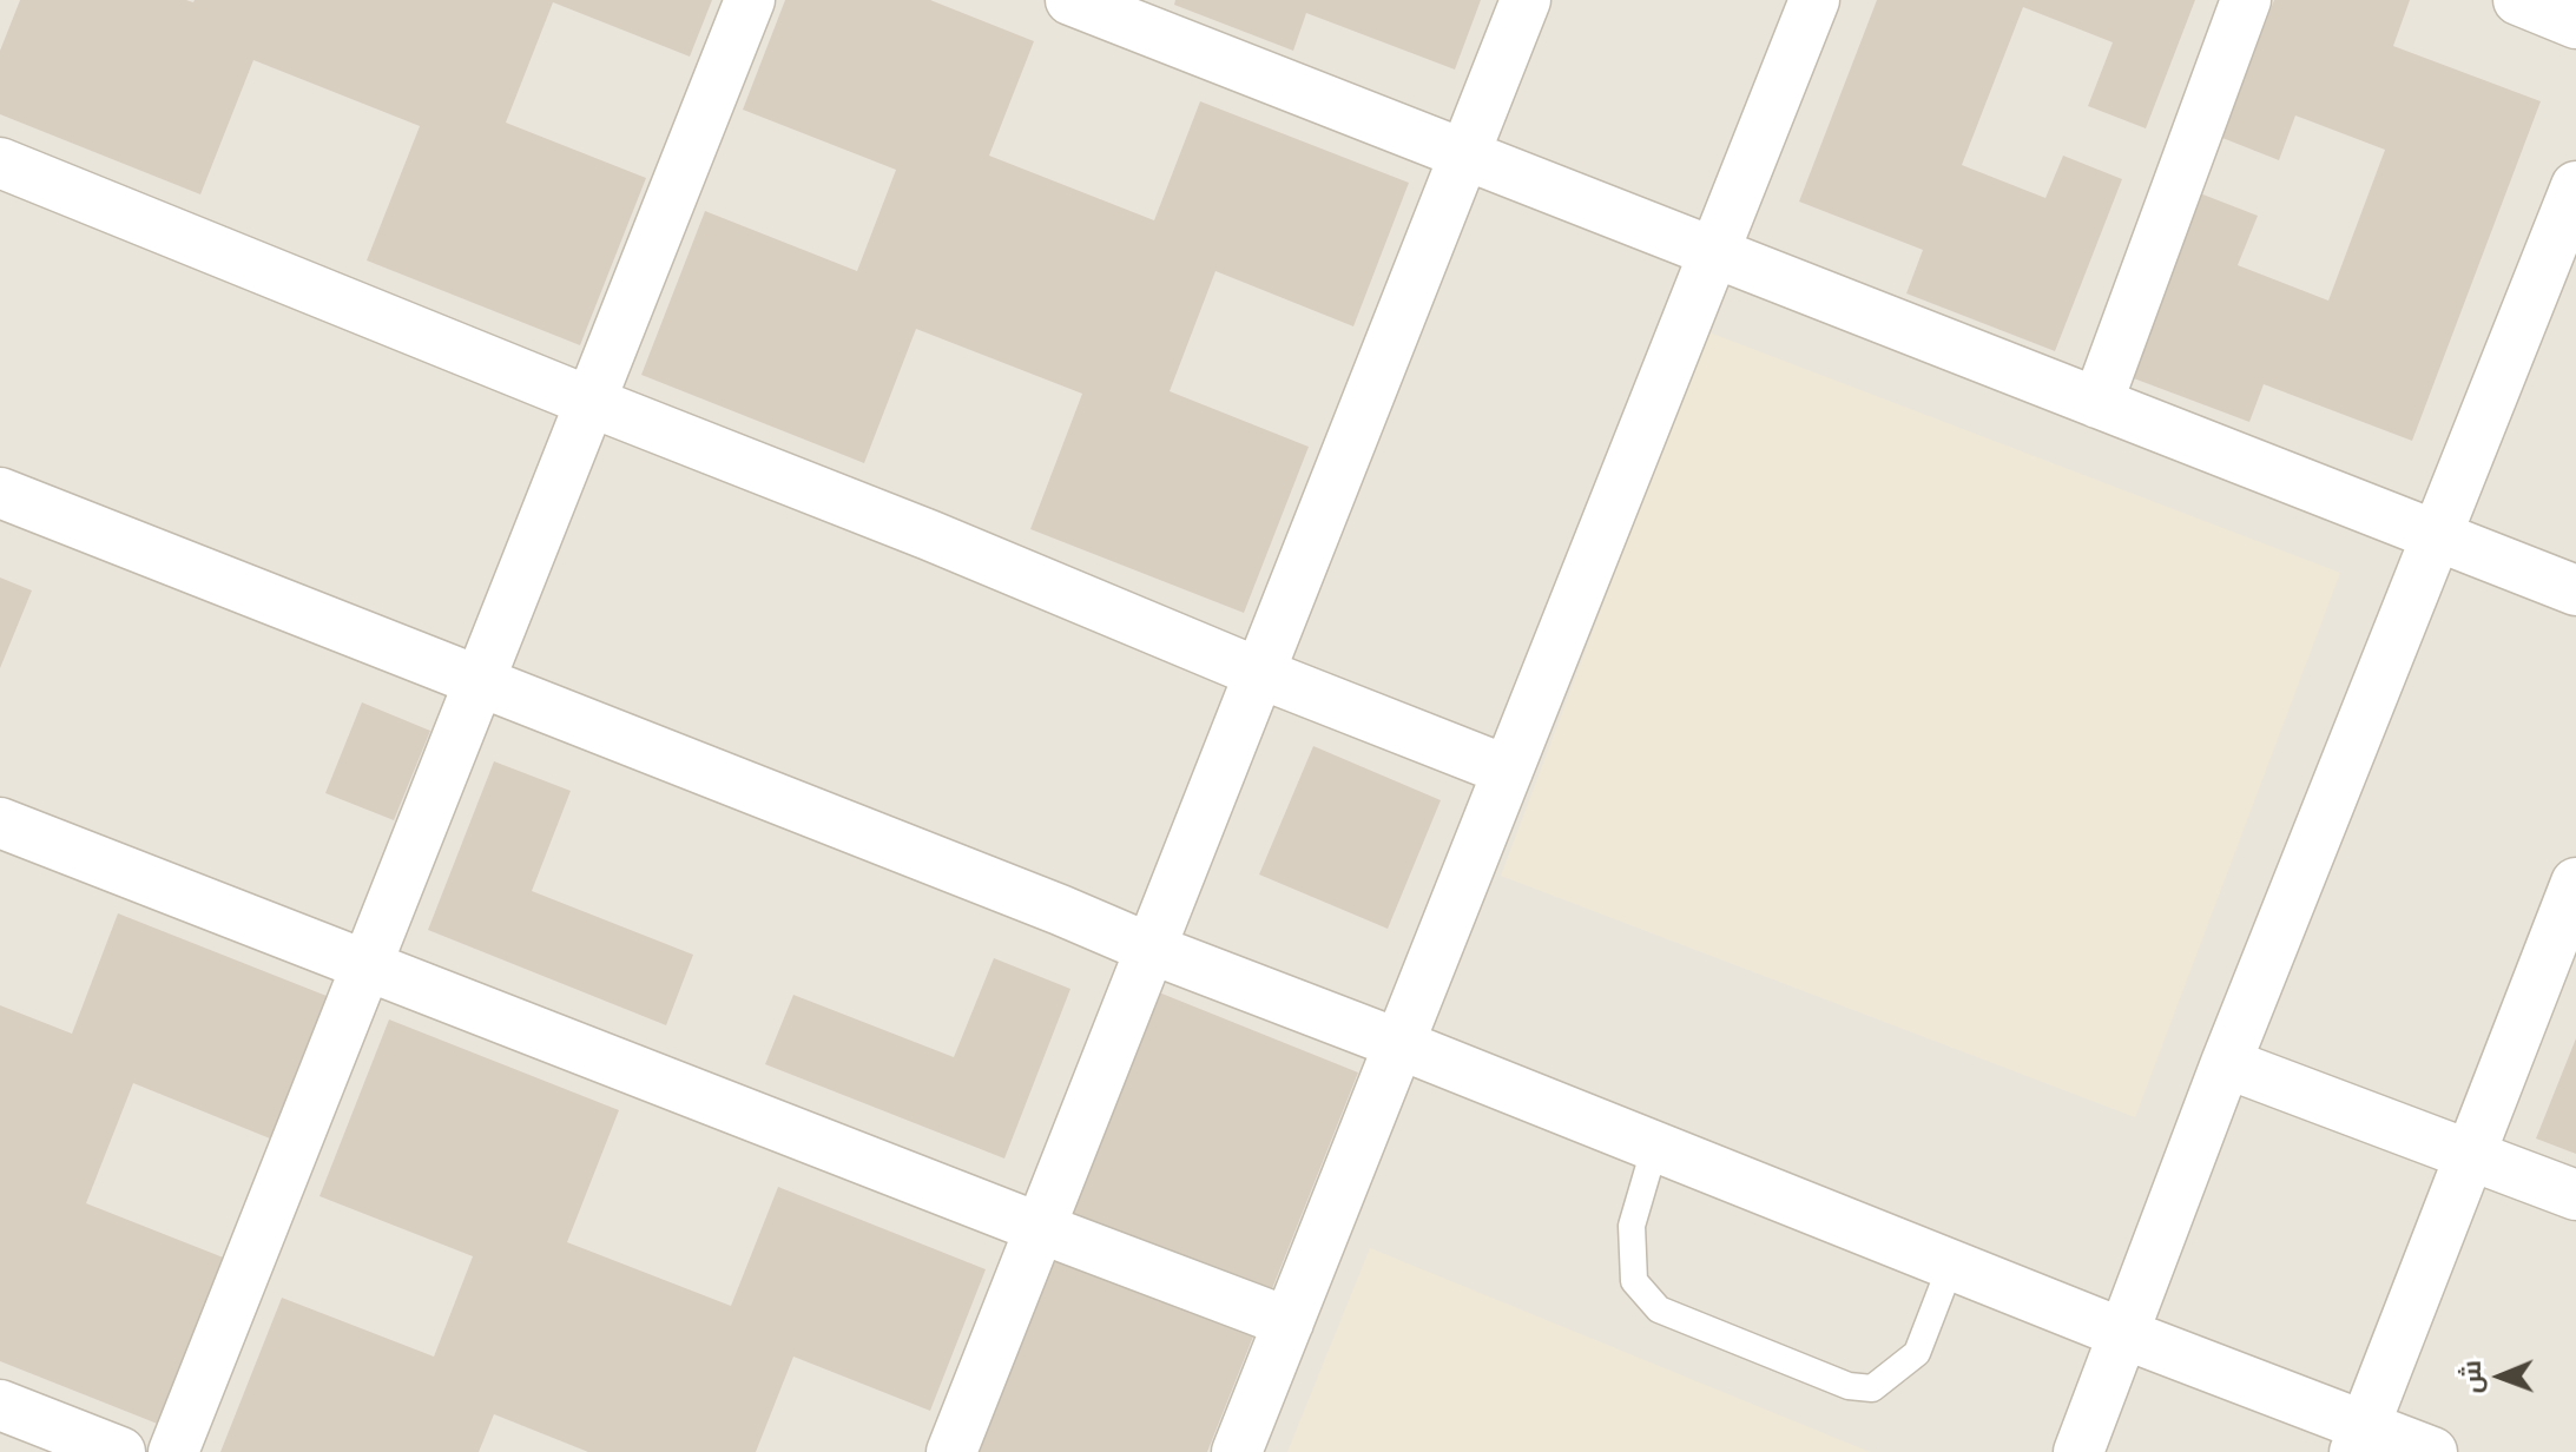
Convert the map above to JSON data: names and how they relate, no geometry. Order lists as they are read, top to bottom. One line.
{"north":"left"}
